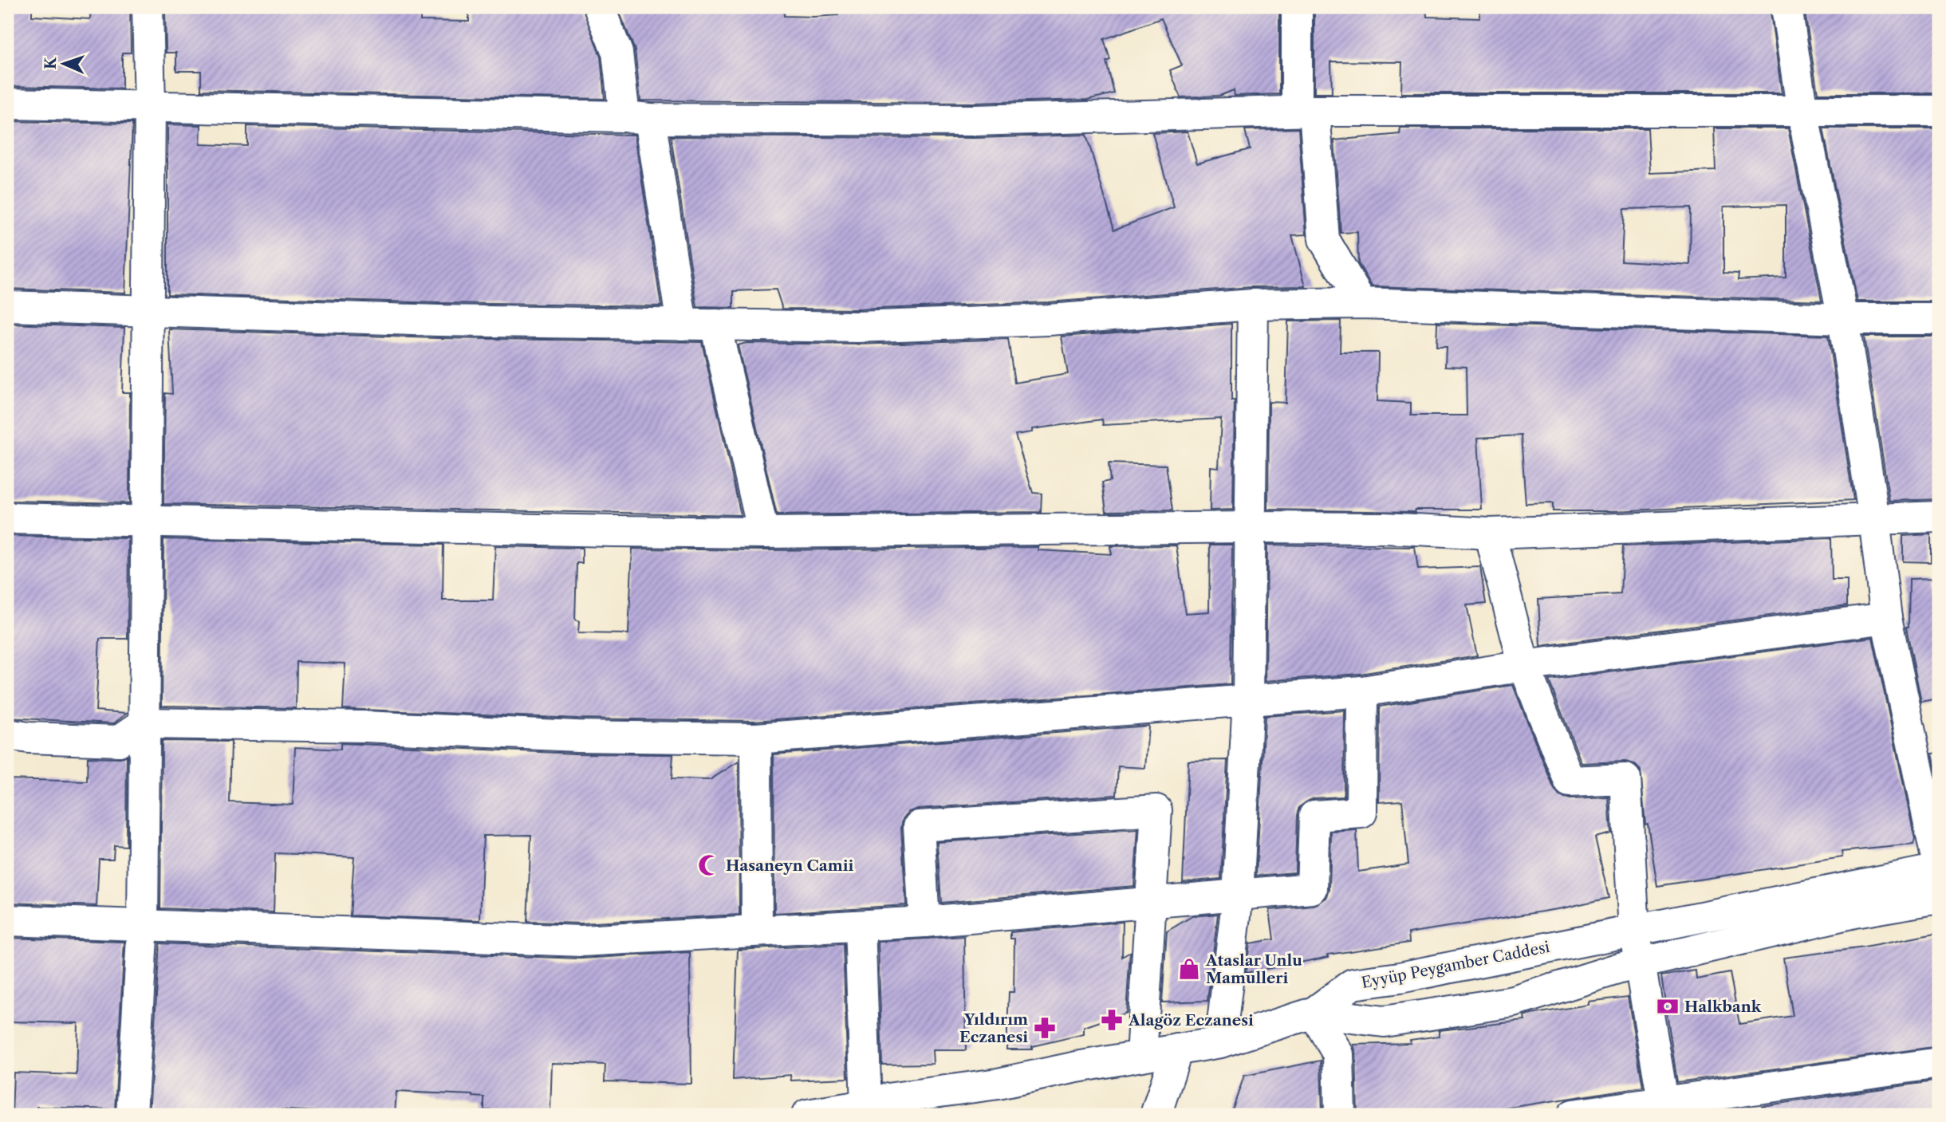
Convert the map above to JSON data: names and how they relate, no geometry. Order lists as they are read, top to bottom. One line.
{"streets":{"street":["Eyyüp Peygamber Caddesi"]},"places":{"mosque":["Hasaneyn Camii"],"shop":["Ataslar Unlu Mamulleri"],"bank":["Halkbank"],"pharmacy":["Alagöz Eczanesi","Yıldırım Eczanesi"]},"north":"left"}
